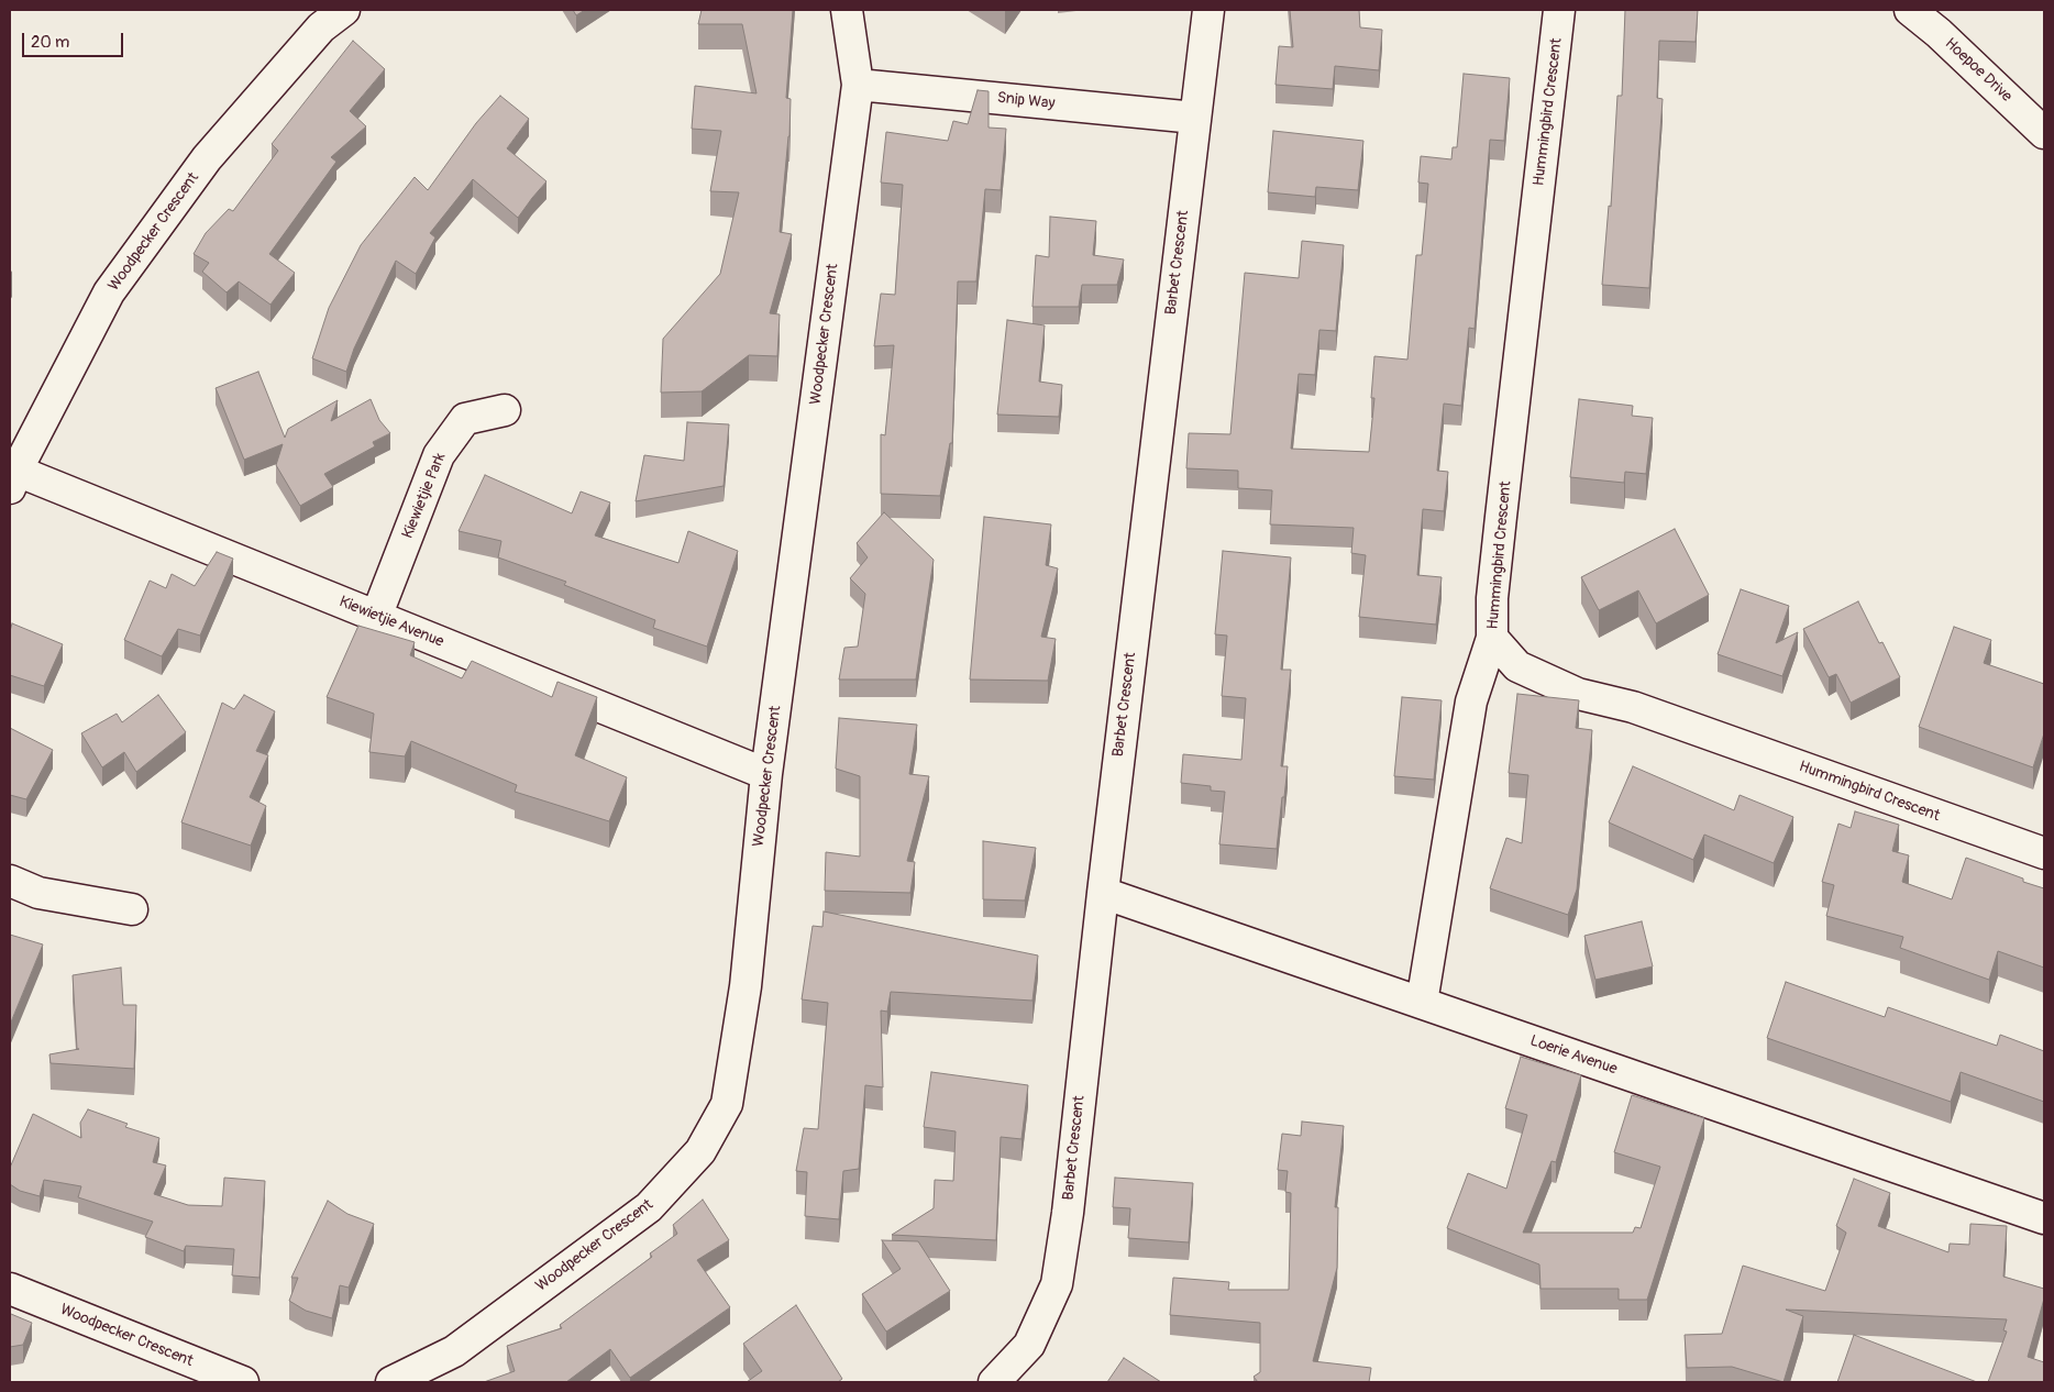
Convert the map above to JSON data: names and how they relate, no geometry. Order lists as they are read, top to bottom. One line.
{"streets":{"street":["Hoepoe Drive","Snip Way","Hummingbird Crescent","Woodpecker Crescent","Barbet Crescent","Kiewietjie Park","Kiewietjie Avenue","Loerie Avenue"]},"crossings":[["Snip Way","Woodpecker Crescent"],["Snip Way","Barbet Crescent"],["Woodpecker Crescent","Kiewietjie Avenue"],["Barbet Crescent","Loerie Avenue"],["Kiewietjie Park","Kiewietjie Avenue"]],"scale_bar":"20 m"}
